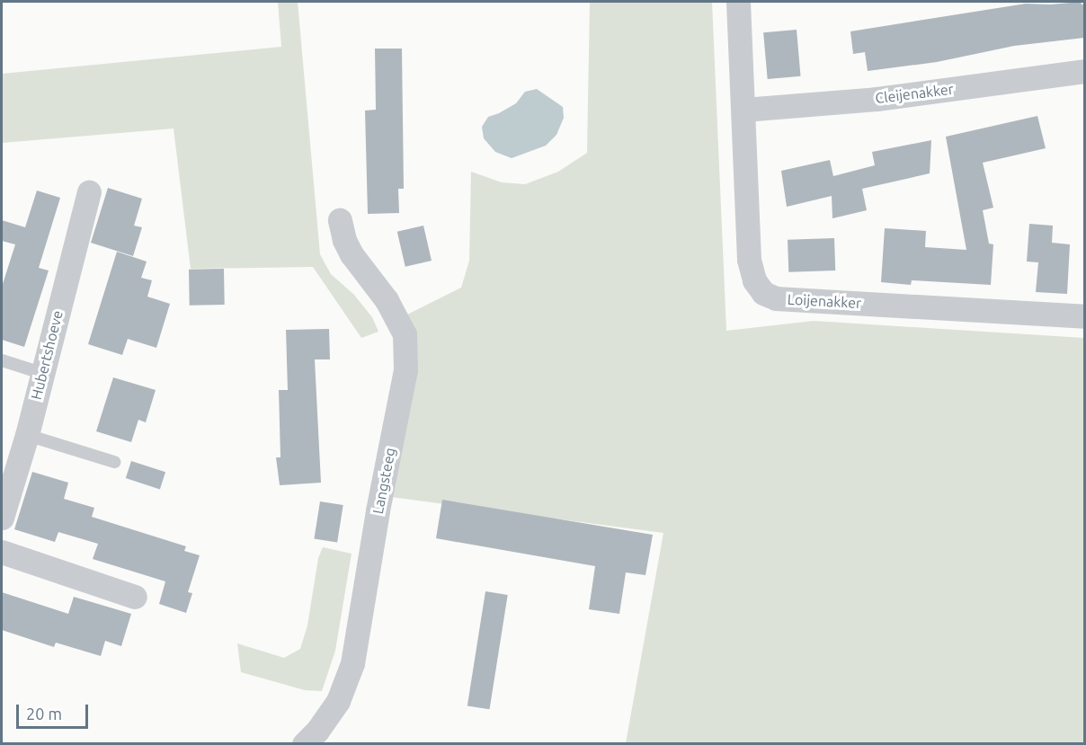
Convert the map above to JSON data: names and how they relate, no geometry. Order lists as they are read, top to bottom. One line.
{"streets":{"street":["Cleijenakker","Loijenakker","Hubertshoeve","Langsteeg"]},"crossings":[["Cleijenakker","Loijenakker"]],"scale_bar":"20 m"}
